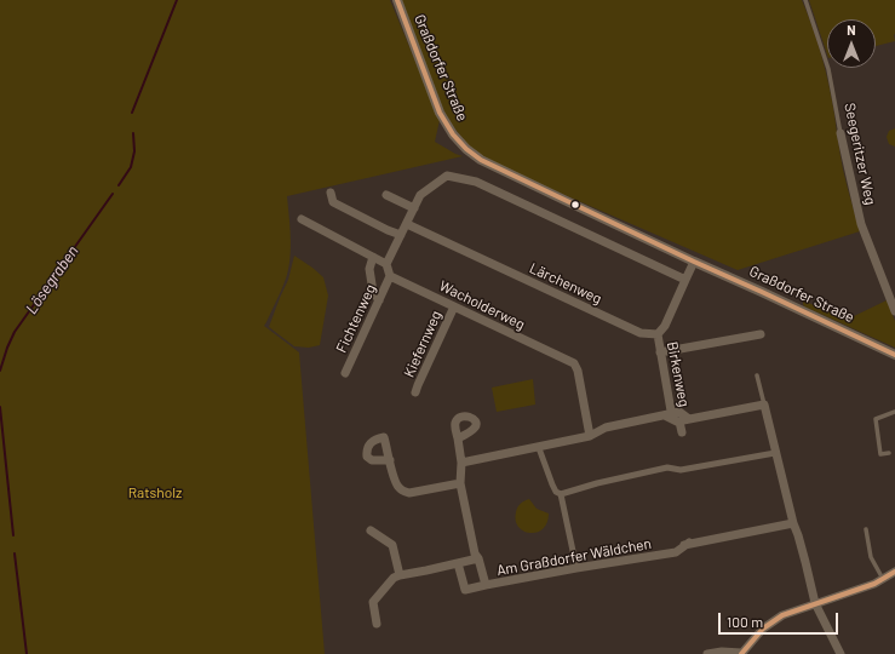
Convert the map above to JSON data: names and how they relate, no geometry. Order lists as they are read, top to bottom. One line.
{"streets":{"street":["Graßdorfer Straße","Seegeritzer Weg","Lärchenweg","Wacholderweg","Fichtenweg","Kiefernweg","Birkenweg","Am Graßdorfer Wäldchen"]},"crossings":[["Lärchenweg","Birkenweg"],["Wacholderweg","Fichtenweg"],["Wacholderweg","Kiefernweg"]],"water":["Lösegraben"],"parks":["Ratsholz"],"scale_bar":"100 m","north":"top"}
